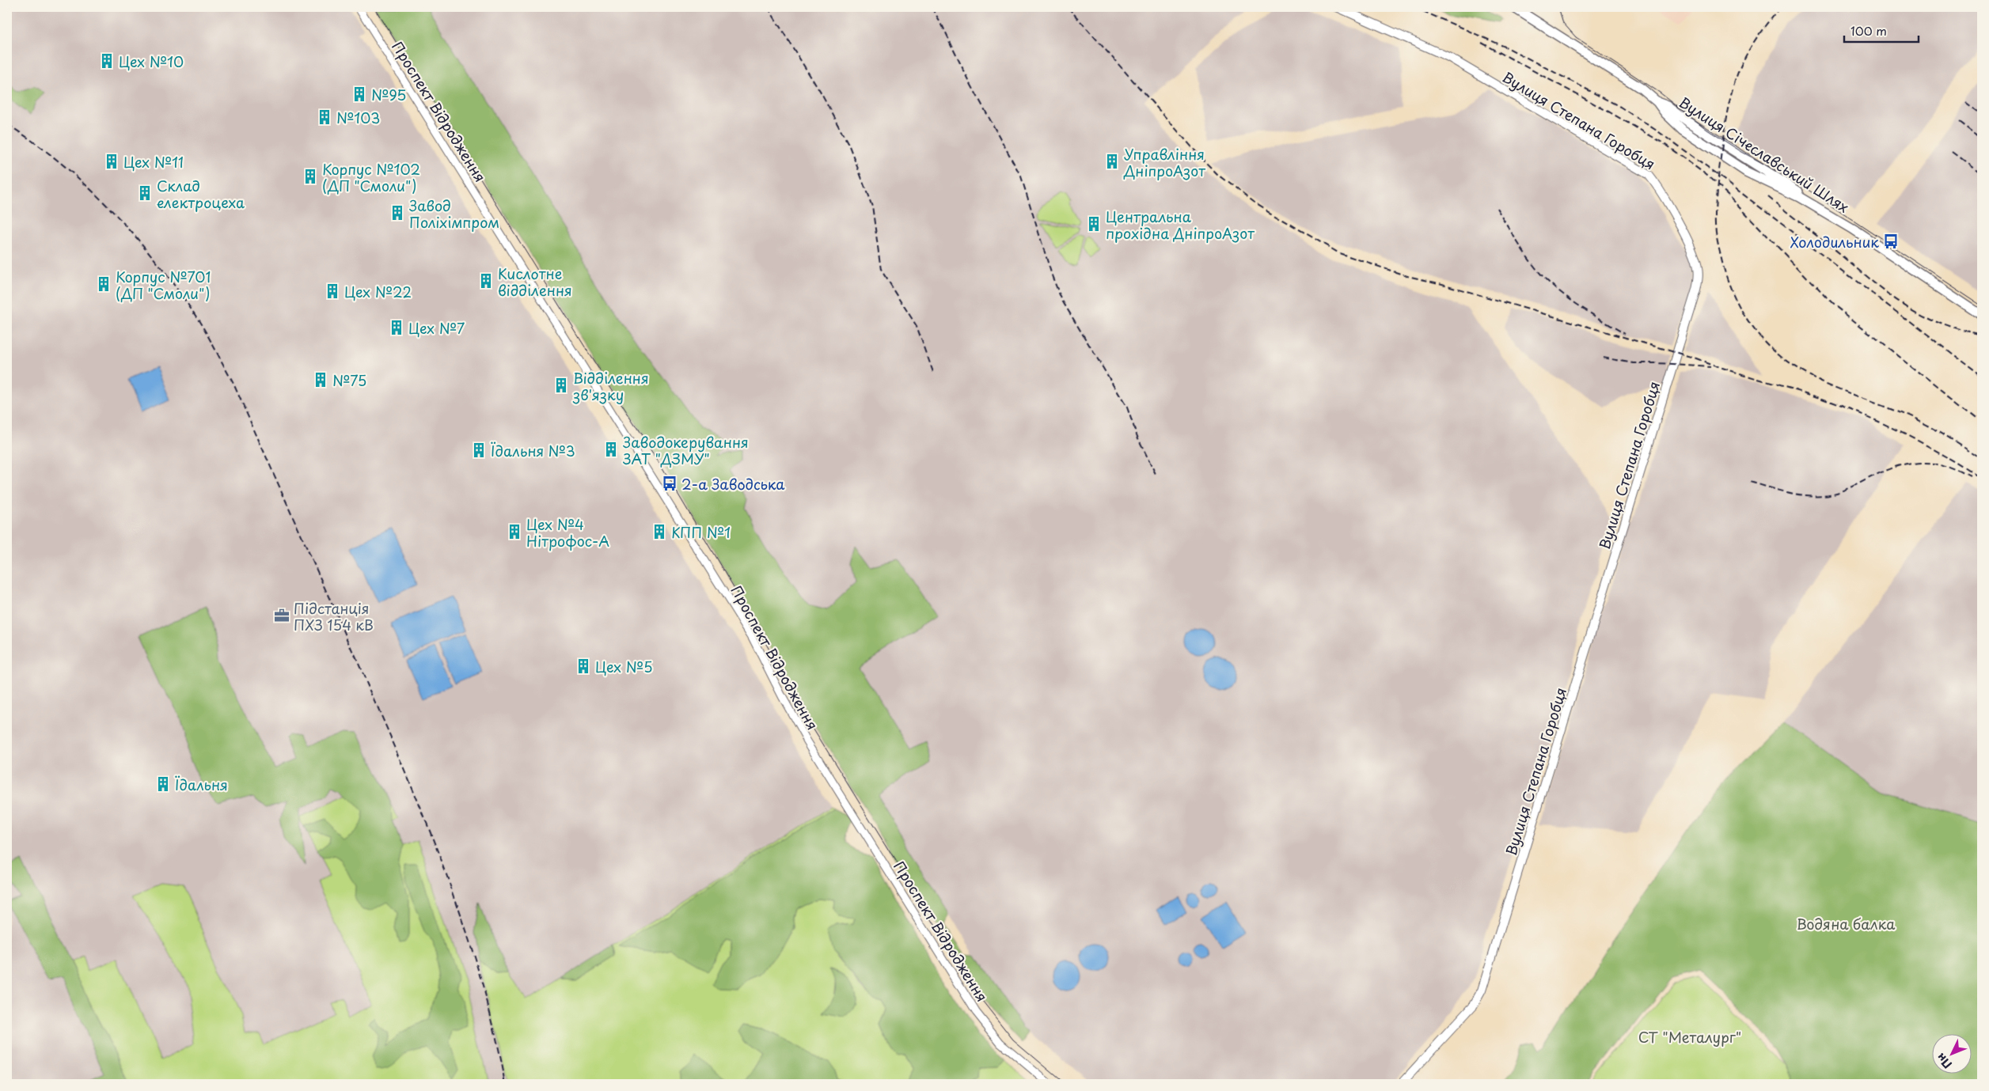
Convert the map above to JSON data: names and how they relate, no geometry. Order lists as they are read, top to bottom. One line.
{"streets":{"main road":["Вулиця Степана Горобця","Вулиця Січеславський Шлях"],"street":["Проспект Відродження"]},"parks":["Водяна балка","СТ \"Металург\""],"places":{"building":["Цех №10","№95","№103","Цех №11","Управління ДніпроАзот","Корпус №102 (ДП \"Смоли\")","Склад електроцеха","Завод Поліхімпром","Центральна прохідна ДніпроАзот","Кислотне відділення","Корпус №701 (ДП \"Смоли\")","Цех №22","Цех №7","№75","Відділення зв'язку","Заводокерування ЗАТ \"ДЗМУ\"","Їдальня №3","Цех №4 Нітрофос-А","КПП №1","Цех №5","Їдальня"],"bus stop":["Холодильник","2-а Заводська"],"office":["Підстанція ПХЗ 154 кВ"]},"scale_bar":"100 m","north":"bottom left"}
